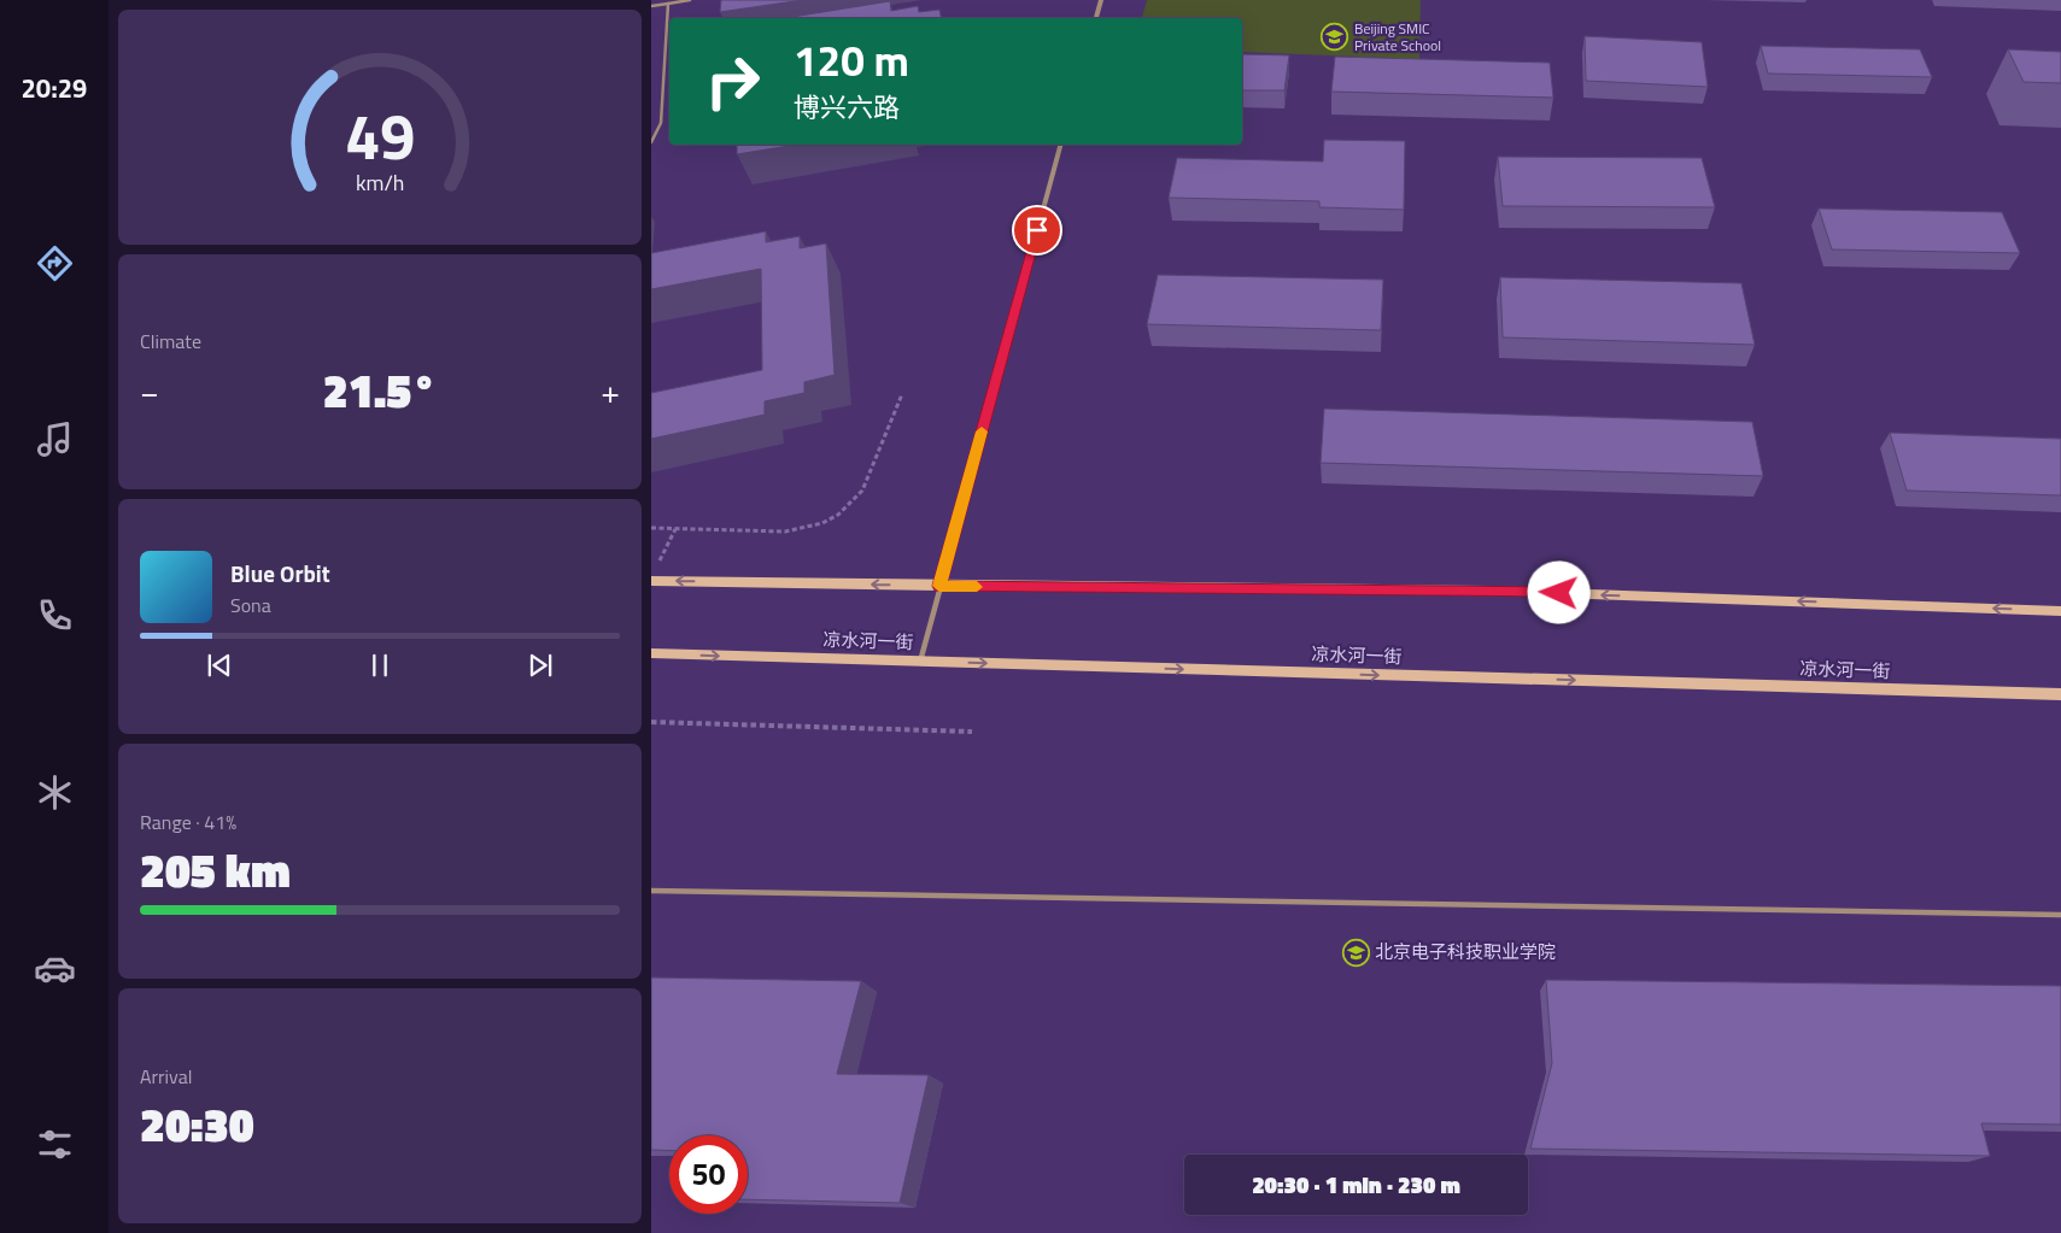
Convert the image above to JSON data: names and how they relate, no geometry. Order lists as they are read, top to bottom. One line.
{"streets":{"main road":["凉水河一街"]},"places":{"school or university":["Beijing SMIC Private School","北京电子科技职业学院"]},"page":{"tabs":"20:29","turn":["120 m","博兴六路"],"tile":["Climate",["Range · 41%","205 km"],["Arrival","20:30"]],"heat":["−","21.5°","+"],"song":["Blue Orbit","Sona"],"limit":"50","trip":"20:30 · 1 min · 230 m","gauge":["49","km/h"]}}
